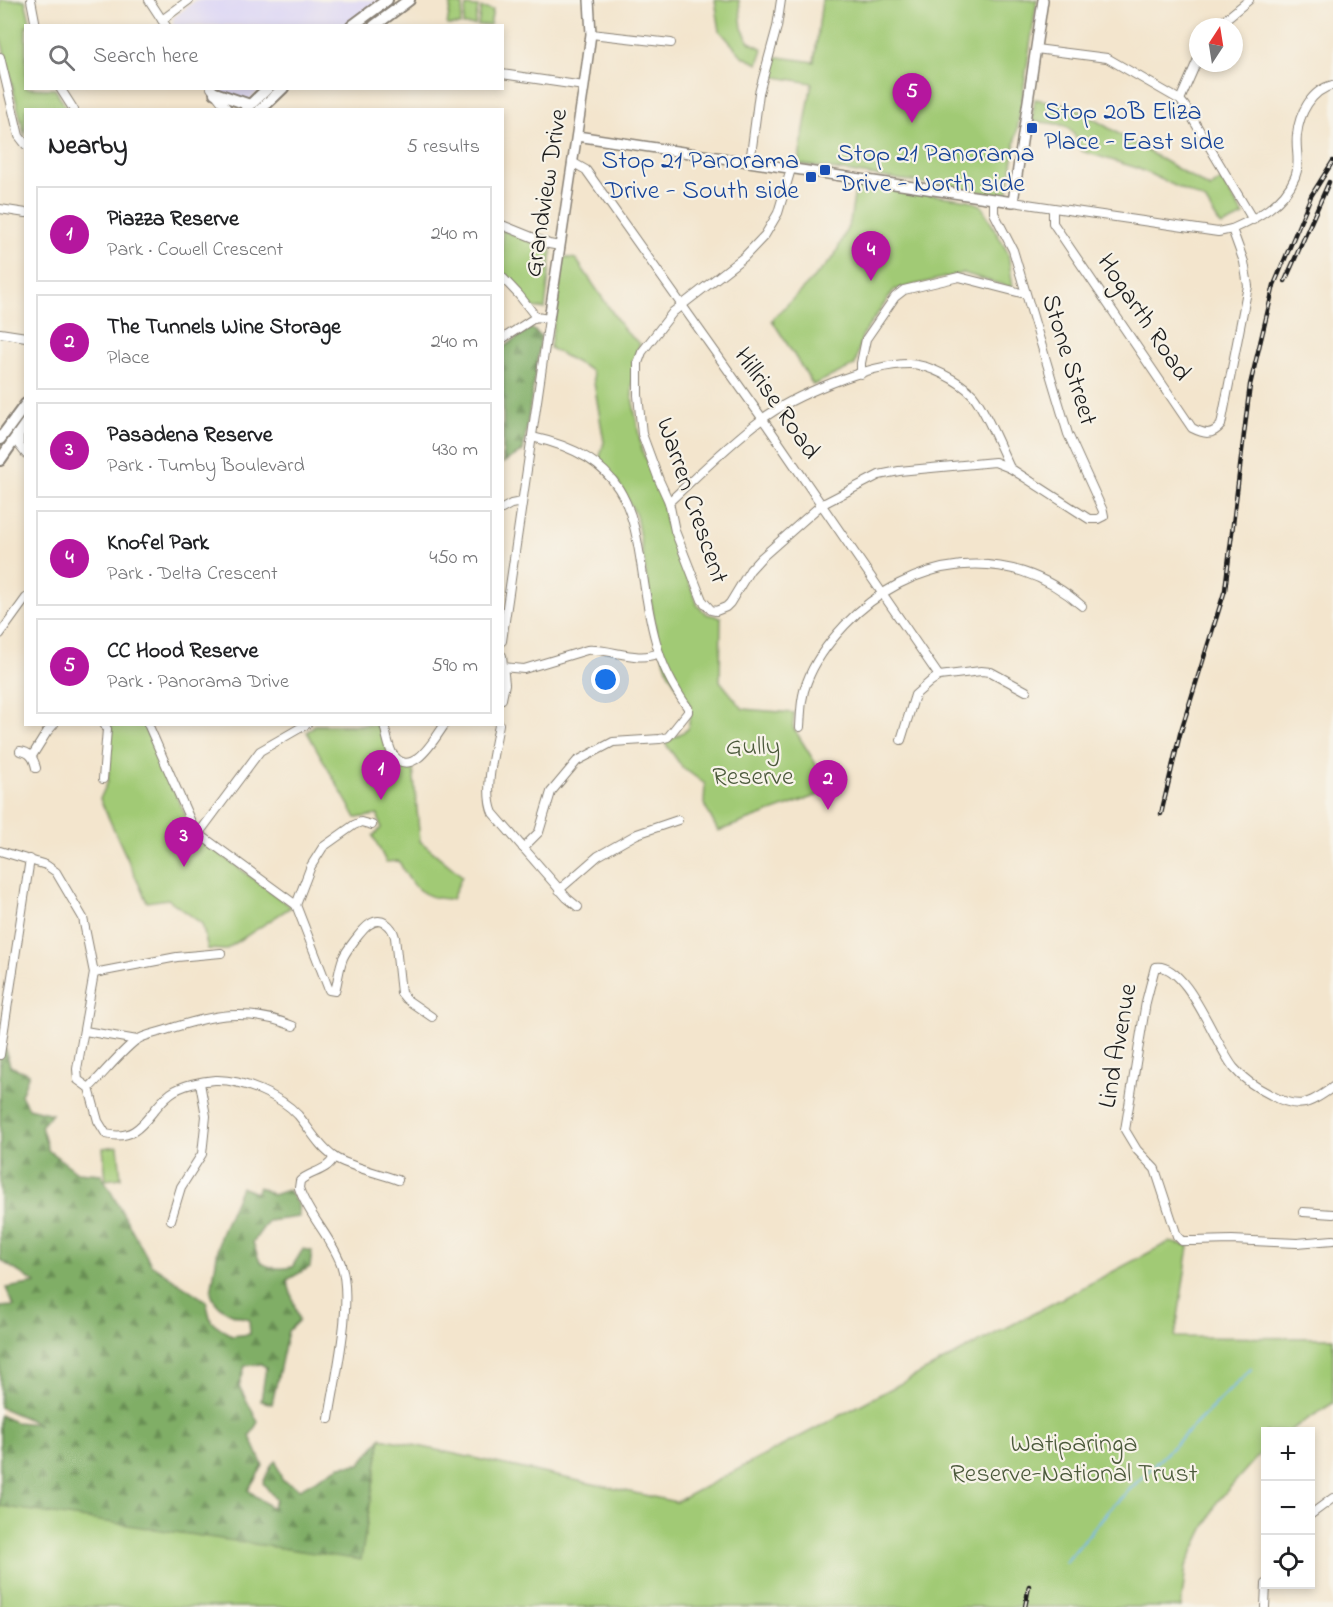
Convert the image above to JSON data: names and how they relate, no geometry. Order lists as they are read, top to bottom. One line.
{"streets":{"street":["Grandview Drive","Hogarth Road","Stone Street","Hillrise Road","Warren Crescent","Lind Avenue"]},"crossings":[["Grandview Drive","Hillrise Road"],["Hillrise Road","Warren Crescent"]],"parks":["Gully Reserve","Watiparinga Reserve-National Trust"],"places":{"transit":["Stop 20B Eliza Place - East side","Stop 21 Panorama Drive - North side","Stop 21 Panorama Drive - South side"]},"north":"top","page":{"search":"Search here","pins":["5","4","1","2","3"],"heading":["Nearby","5 results"],"list":[{"mark":"1","name":"Piazza Reserve","note":"Park · Cowell Crescent","value":"240 m"},{"mark":"2","name":"The Tunnels Wine Storage","note":"Place","value":"240 m"},{"mark":"3","name":"Pasadena Reserve","note":"Park · Tumby Boulevard","value":"430 m"},{"mark":"4","name":"Knofel Park","note":"Park · Delta Crescent","value":"450 m"},{"mark":"5","name":"CC Hood Reserve","note":"Park · Panorama Drive","value":"590 m"}],"map_buttons":["+","−"]}}
